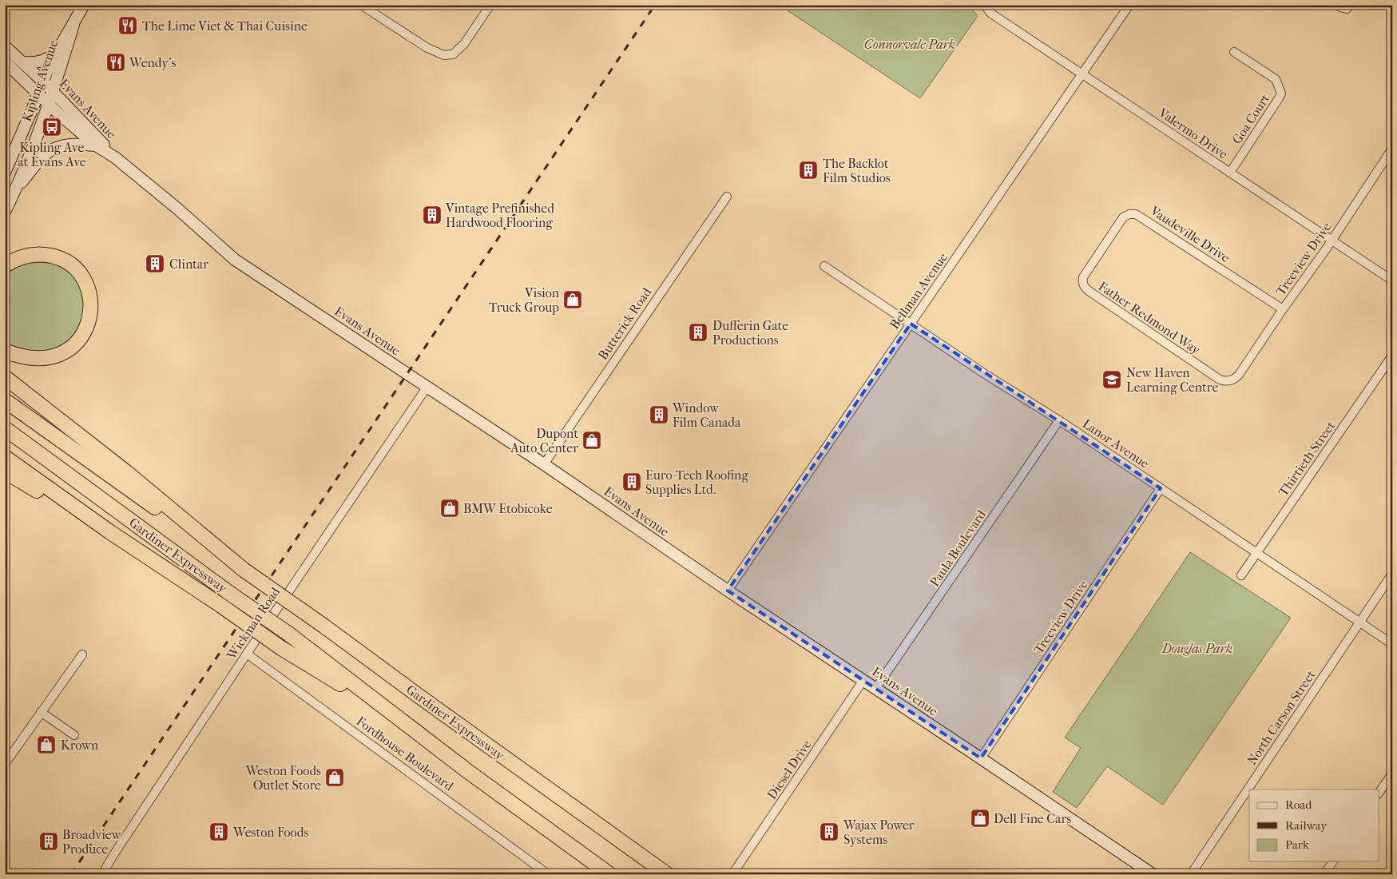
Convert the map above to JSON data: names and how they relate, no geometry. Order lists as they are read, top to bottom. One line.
{"streets":{"highway":["Gardiner Expressway"],"main road":["Kipling Avenue","Evans Avenue"],"street":["Goa Court","Valermo Drive","Vaudeville Drive","Treeview Drive","Bellman Avenue","Father Redmond Way","Butterick Road","Lanor Avenue","Thirtieth Street","Paula Boulevard","Wickman Road","North Carson Street","Fordhouse Boulevard","Diesel Drive"]},"crossings":[["Kipling Avenue","Evans Avenue"],["Evans Avenue","Treeview Drive"],["Evans Avenue","Bellman Avenue"],["Evans Avenue","Butterick Road"],["Evans Avenue","Paula Boulevard"],["Evans Avenue","Wickman Road"],["Evans Avenue","Diesel Drive"],["Goa Court","Valermo Drive"],["Valermo Drive","Treeview Drive"],["Valermo Drive","Bellman Avenue"],["Vaudeville Drive","Treeview Drive"],["Vaudeville Drive","Father Redmond Way"],["Treeview Drive","Father Redmond Way"],["Treeview Drive","Lanor Avenue"],["Bellman Avenue","Lanor Avenue"],["Lanor Avenue","Thirtieth Street"],["Lanor Avenue","Paula Boulevard"],["Lanor Avenue","North Carson Street"],["Wickman Road","Fordhouse Boulevard"]],"parks":["Connorvale Park","Douglas Park"],"places":{"restaurant":["The Lime Viet & Thai Cuisine","Wendy's"],"bus stop":["Kipling Ave at Evans Ave"],"building":["The Backlot Film Studios","Vintage Prefinished Hardwood Flooring","Clintar","Dufferin Gate Productions","Window Film Canada","Euro-Tech Roofing Supplies Ltd.","Weston Foods","Wajax Power Systems","Broadview Produce"],"shop":["Vision Truck Group","Dupont Auto Center","BMW Etobicoke","Krown","Weston Foods Outlet Store","Dell Fine Cars"],"school or university":["New Haven Learning Centre"]},"legend":["Road","Railway","Park"]}
